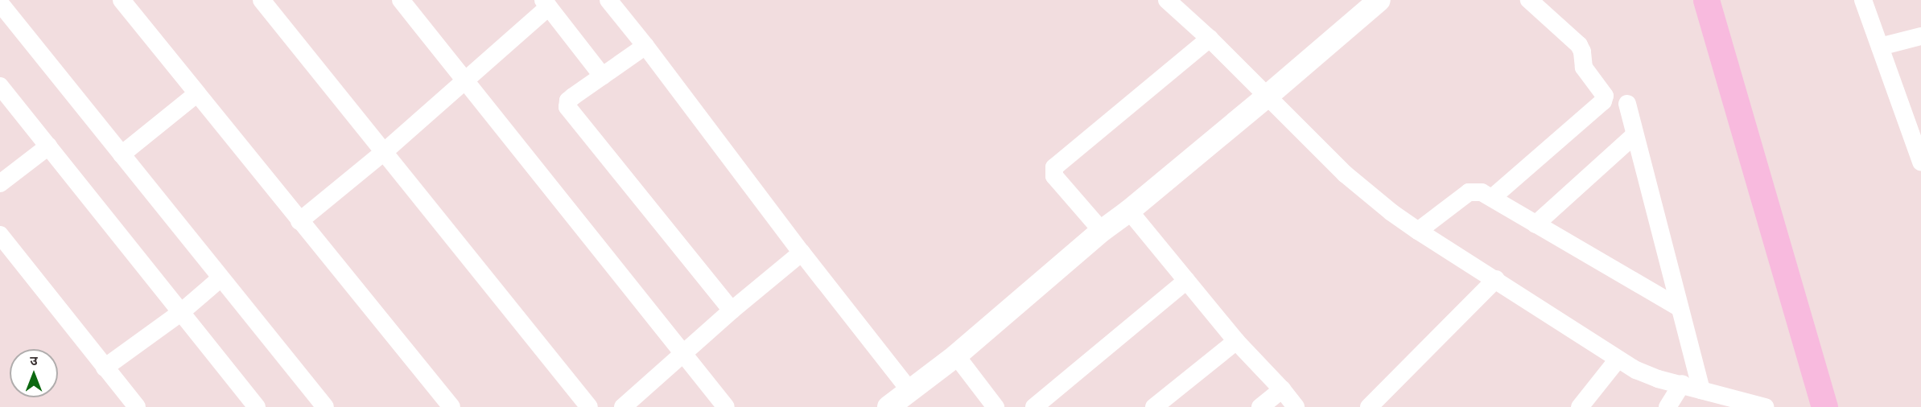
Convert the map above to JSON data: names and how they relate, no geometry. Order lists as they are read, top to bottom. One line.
{"north":"top"}
